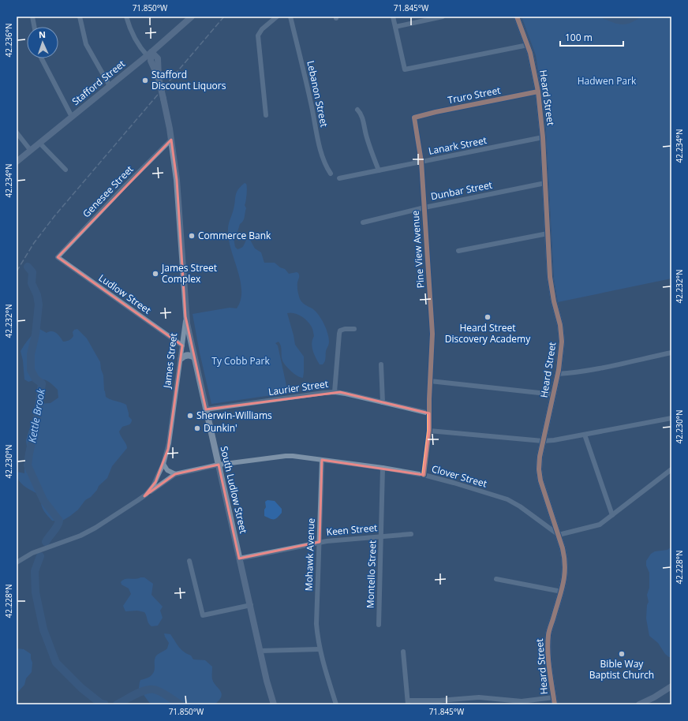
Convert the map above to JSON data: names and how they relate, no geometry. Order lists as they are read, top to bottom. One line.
{"streets":{"main road":["Stafford Street","Heard Street","James Street","South Ludlow Street"],"street":["Lebanon Street","Truro Street","Lanark Street","Dunbar Street","Genesee Street","Pine View Avenue","Ludlow Street","Laurier Street","Clover Street","Keen Street","Mohawk Avenue","Montello Street"]},"crossings":[["Stafford Street","James Street"],["Truro Street","Heard Street"],["Truro Street","Pine View Avenue"],["Heard Street","Lanark Street"],["Heard Street","Dunbar Street"],["Heard Street","Clover Street"],["Lanark Street","Pine View Avenue"],["Dunbar Street","Pine View Avenue"],["Genesee Street","Ludlow Street"],["Genesee Street","James Street"],["Pine View Avenue","Laurier Street"],["Pine View Avenue","Clover Street"],["Ludlow Street","James Street"],["James Street","Clover Street"],["James Street","South Ludlow Street"],["Laurier Street","South Ludlow Street"],["Clover Street","South Ludlow Street"],["Clover Street","Mohawk Avenue"],["Clover Street","Montello Street"],["South Ludlow Street","Keen Street"],["Keen Street","Mohawk Avenue"],["Keen Street","Montello Street"]],"water":["Kettle Brook"],"parks":["Hadwen Park","Ty Cobb Park"],"places":["Stafford Discount Liquors","Commerce Bank","James Street Complex","Heard Street Discovery Academy","Sherwin-Williams","Dunkin'","Bible Way Baptist Church"],"scale_bar":"100 m","north":"top","coordinates":["71.850°W","71.845°W","42.236°N","42.234°N","42.232°N","42.230°N","42.228°N"]}
